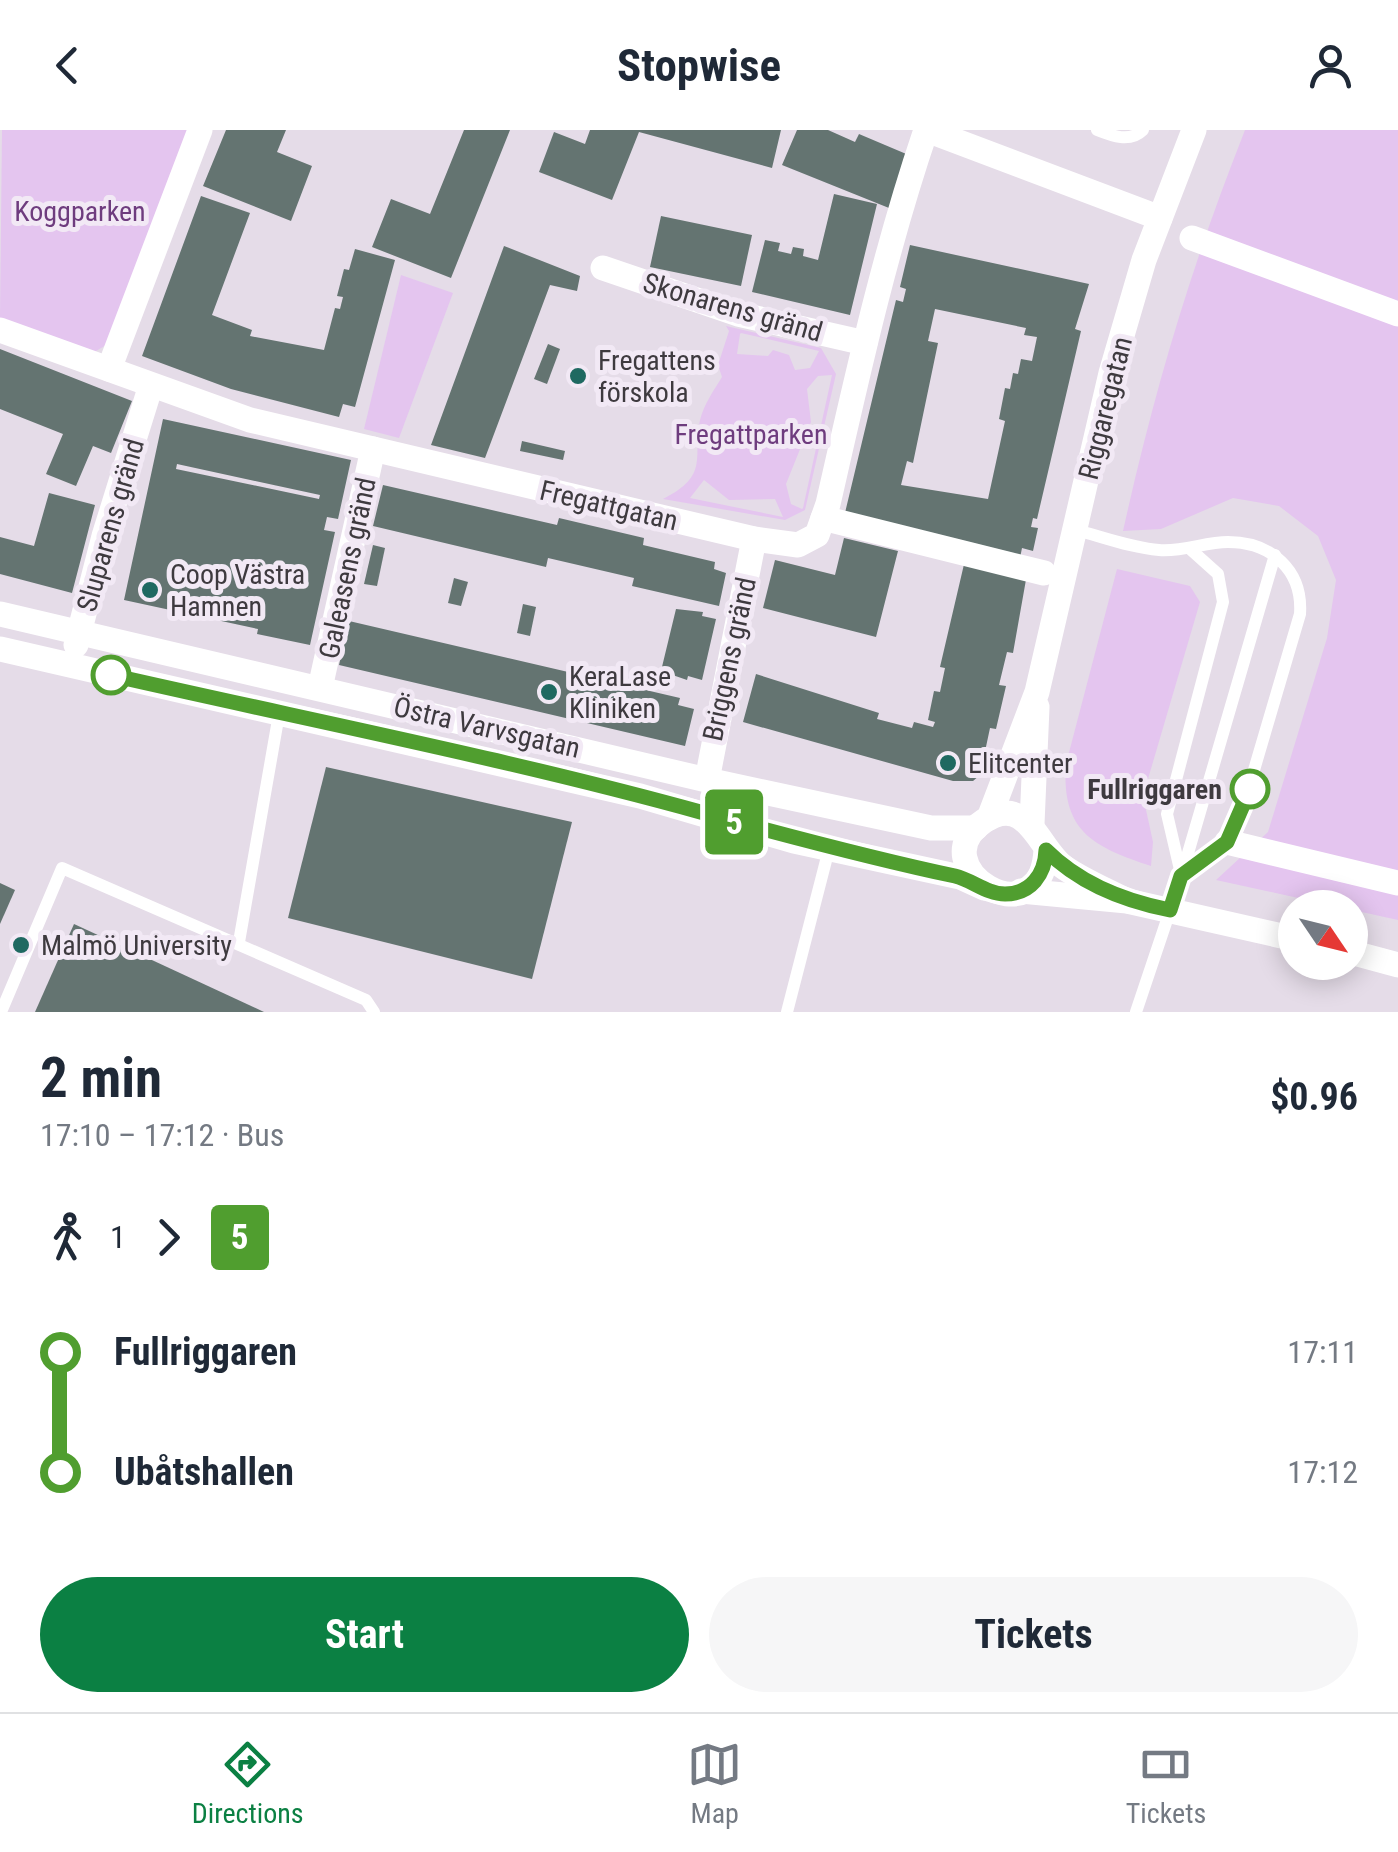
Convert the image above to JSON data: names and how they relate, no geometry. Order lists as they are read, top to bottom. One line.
{"streets":{"street":["Skonarens gränd","Riggaregatan","Fregattgatan","Sluparens gränd","Galeasens gränd","Briggens gränd","Östra Varvsgatan"]},"crossings":[["Riggaregatan","Östra Varvsgatan"],["Fregattgatan","Sluparens gränd"],["Fregattgatan","Galeasens gränd"],["Fregattgatan","Briggens gränd"],["Sluparens gränd","Östra Varvsgatan"],["Galeasens gränd","Östra Varvsgatan"],["Briggens gränd","Östra Varvsgatan"]],"parks":["Koggparken","Fregattparken"],"places":["Fregattens förskola","Coop Västra Hamnen","KeraLase Kliniken","Elitcenter","Fullriggaren","Malmö University"],"lines":["bus line 5"],"north":"bottom right","page":{"header":"Stopwise","on_map":"5","heading":["2 min","17:10 – 17:12 · Bus","$0.96"],"legs":["1","5"],"list":[{"name":"Fullriggaren","value":"17:11"},{"name":"Ubåtshallen","value":"17:12"}],"buttons":["Start","Tickets"],"tabs":["Directions","Map","Tickets"]}}
